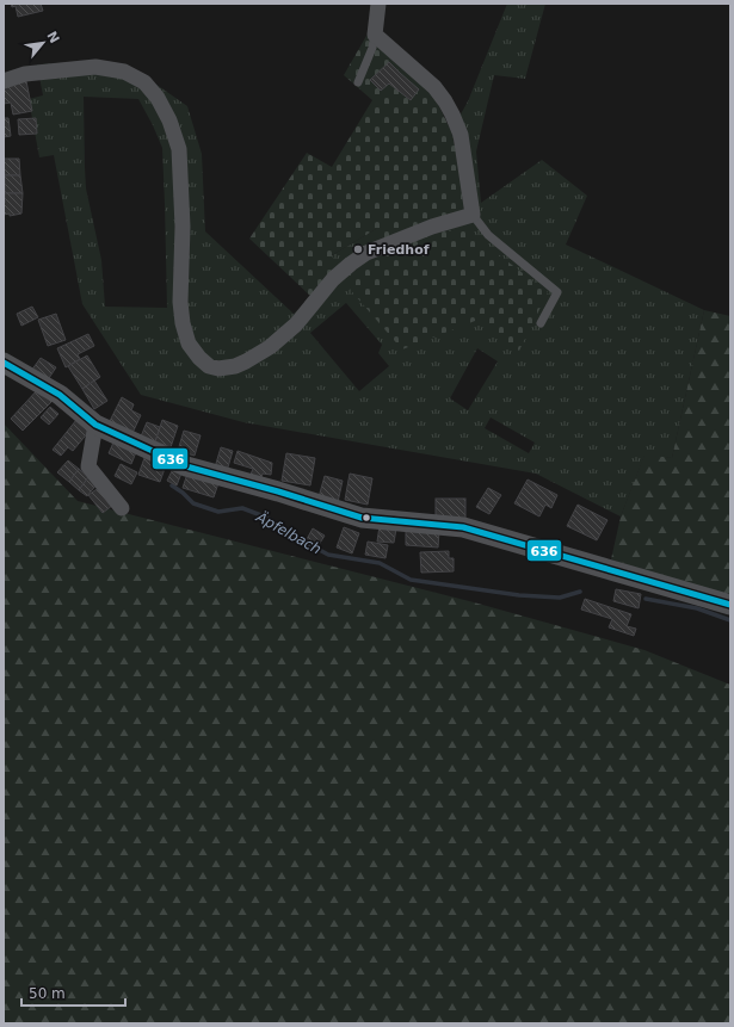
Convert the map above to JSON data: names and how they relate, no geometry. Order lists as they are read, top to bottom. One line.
{"water":["Äpfelbach"],"places":["Friedhof"],"lines":["transit line 636"],"scale_bar":"50 m","north":"top right"}
